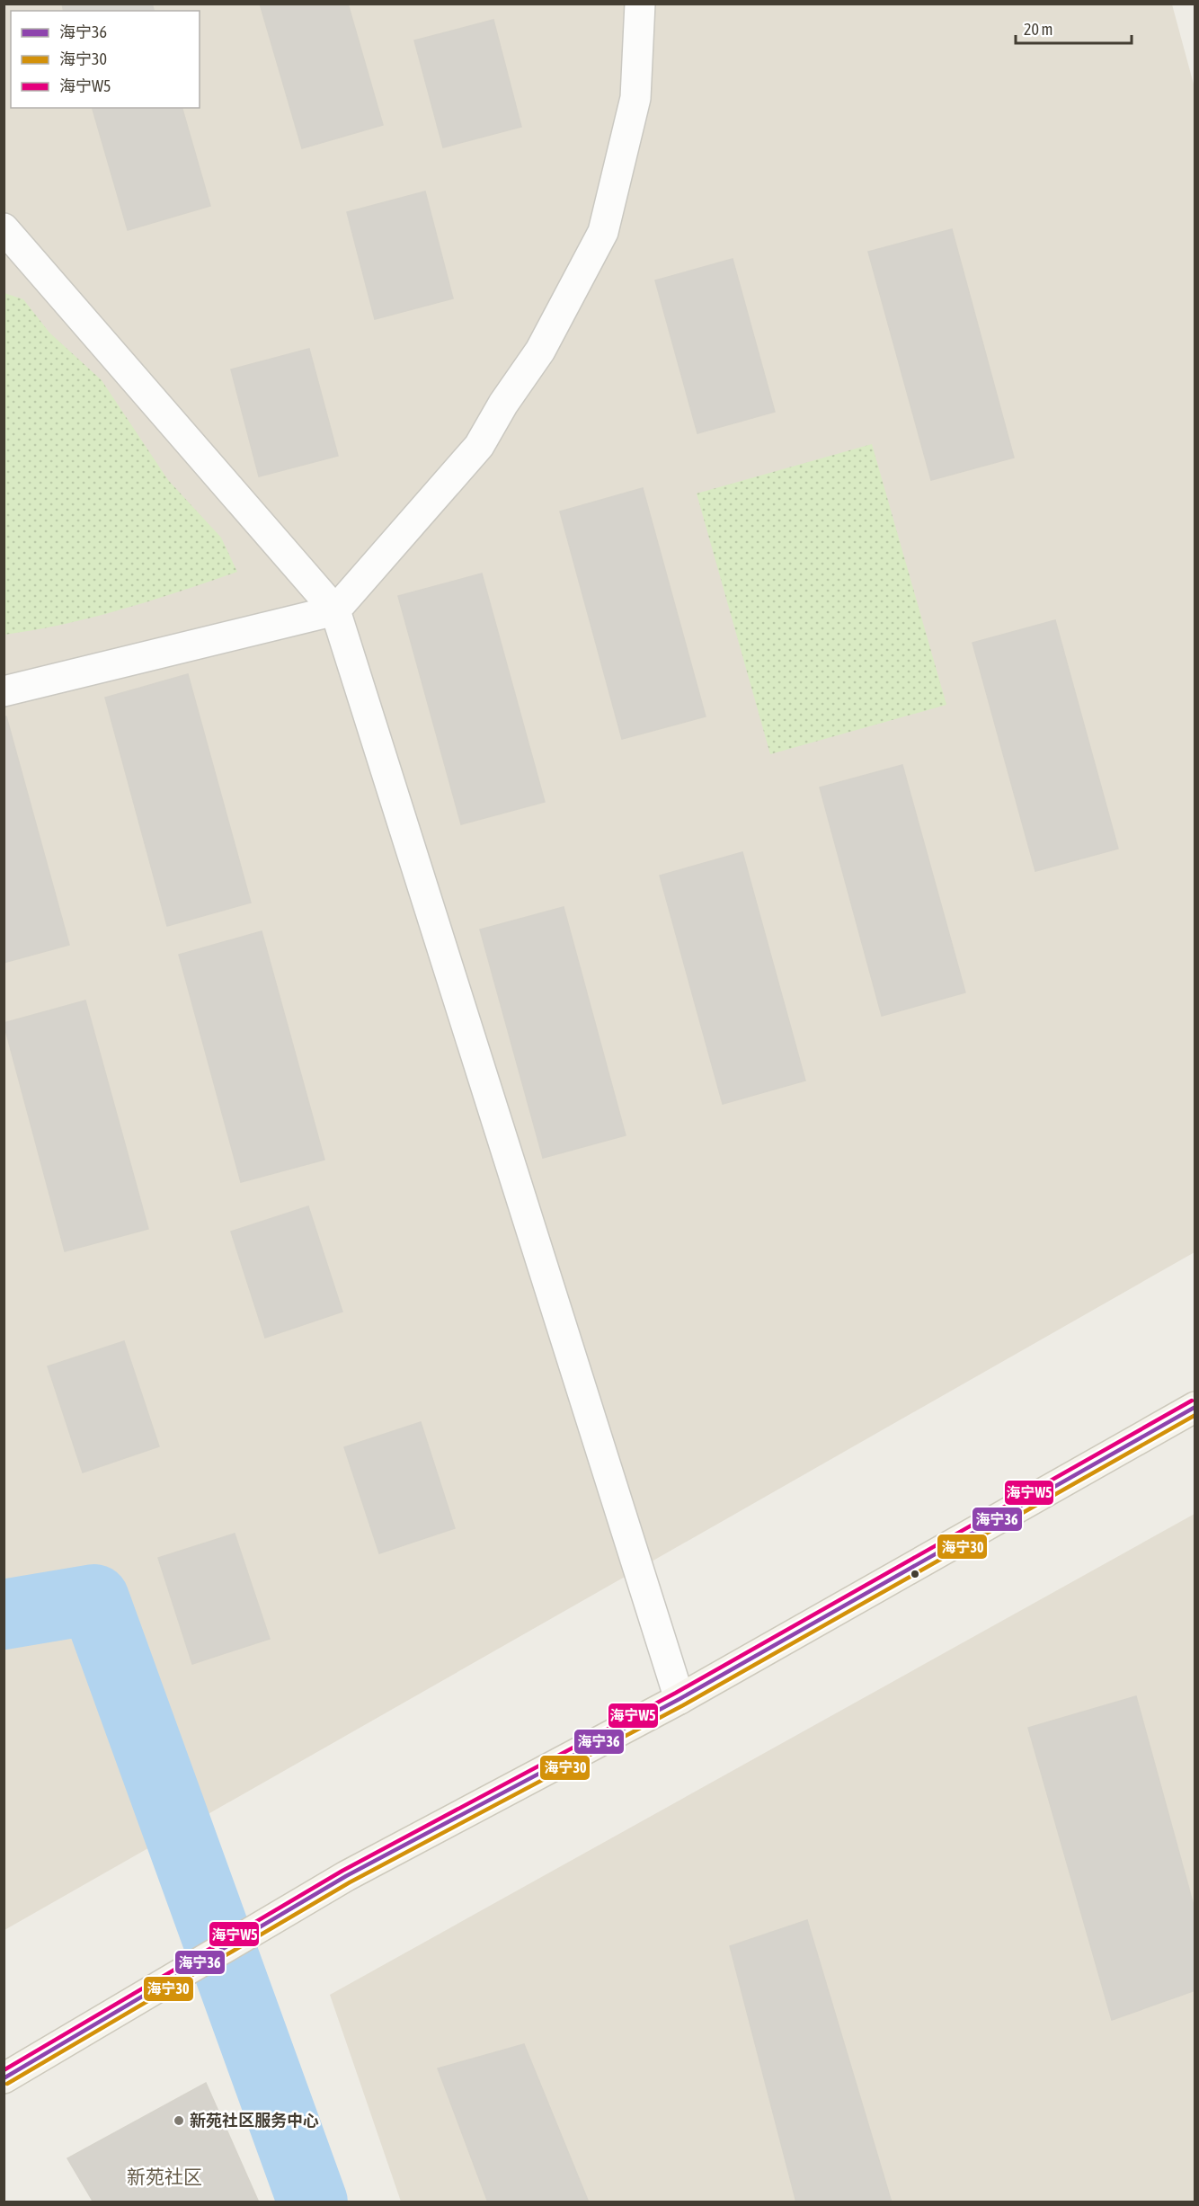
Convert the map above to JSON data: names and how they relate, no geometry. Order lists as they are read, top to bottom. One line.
{"districts":["新苑社区"],"places":["新苑社区服务中心"],"lines":["transit line 海宁W5","transit line 海宁36","transit line 海宁30"],"legend":["海宁36","海宁30","海宁W5"],"scale_bar":"20 m"}
